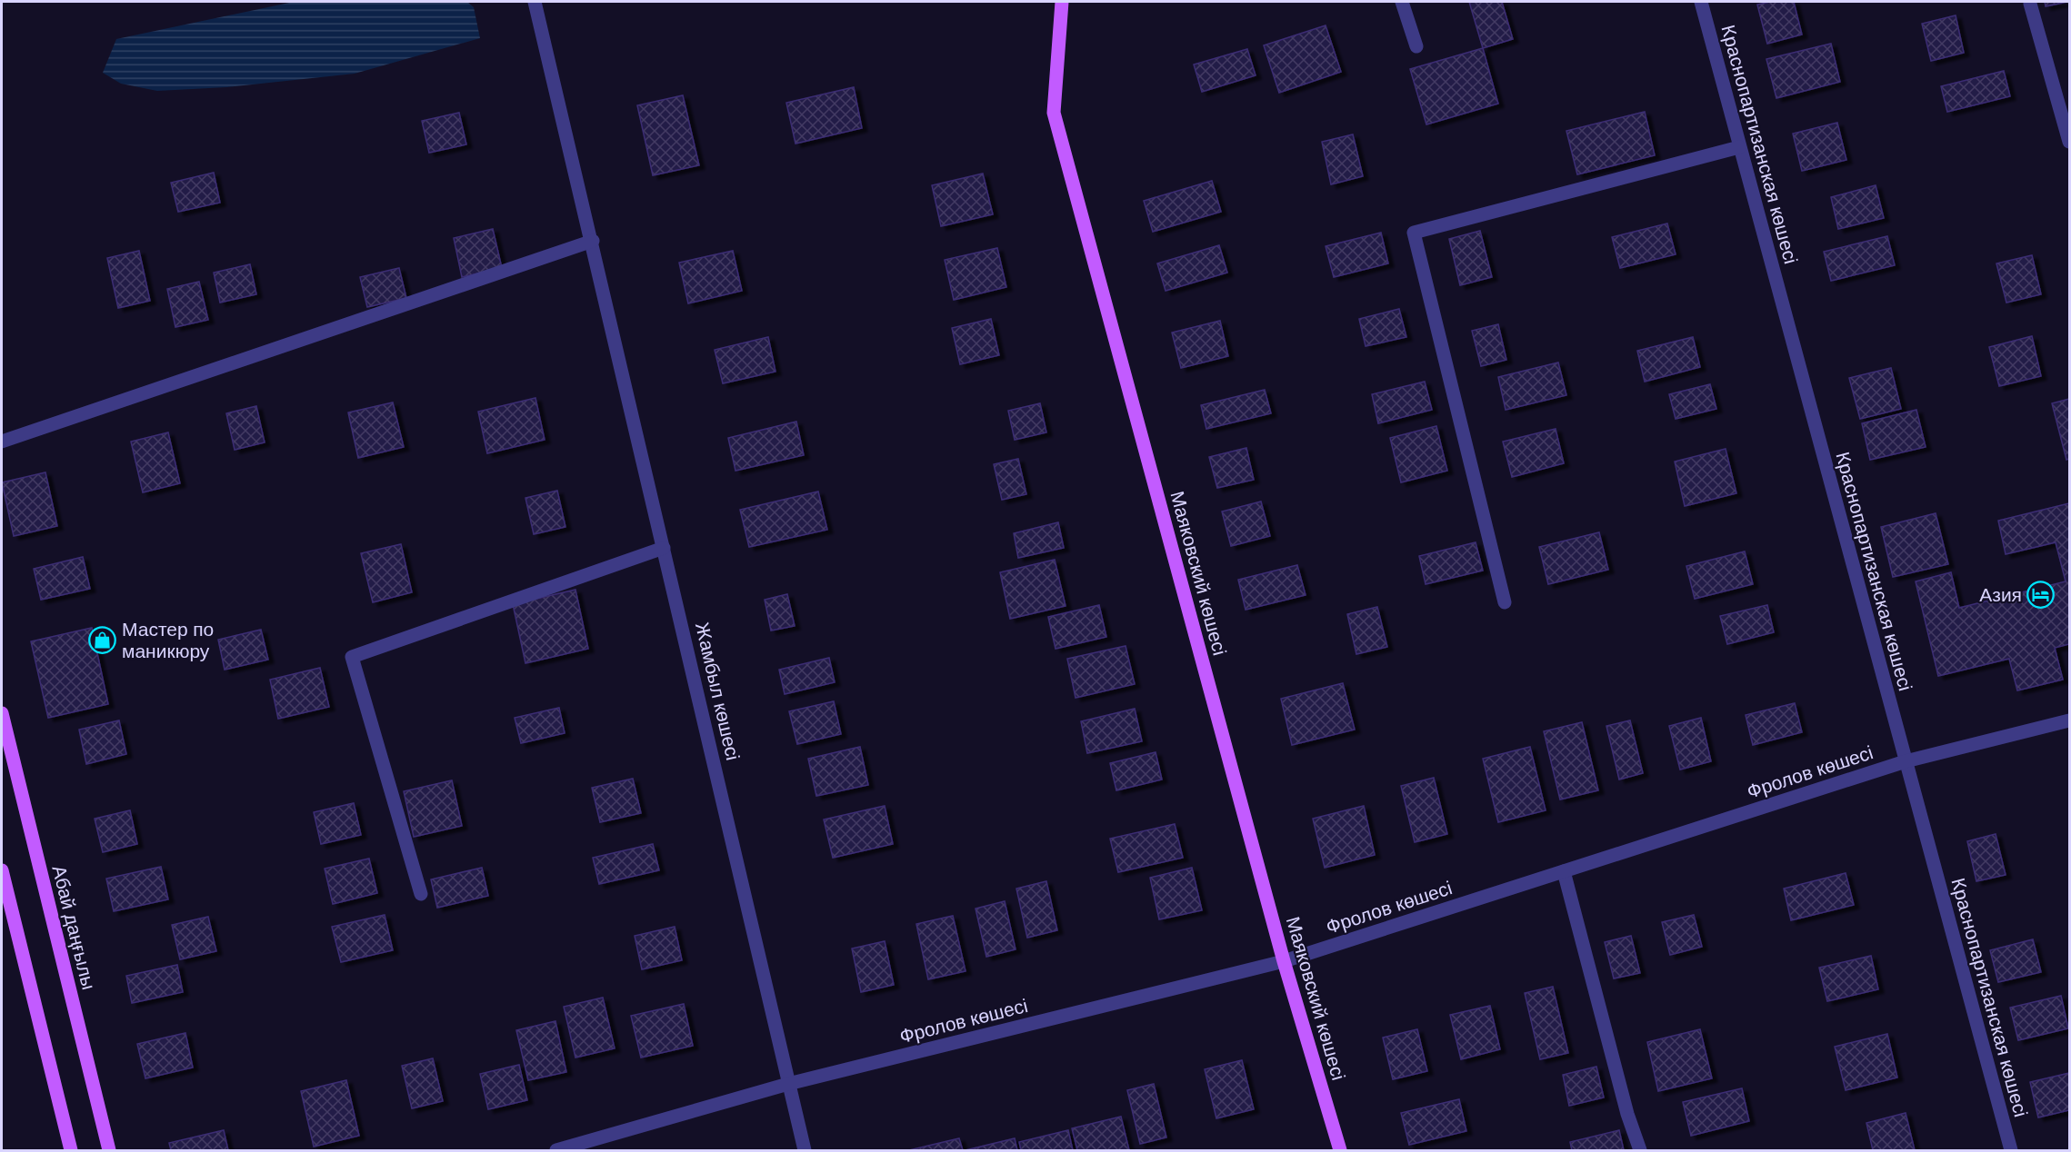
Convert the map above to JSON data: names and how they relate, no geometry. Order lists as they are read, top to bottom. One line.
{"streets":{"main road":["Маяковский көшесі","Абай даңғылы"],"street":["Краснопартизанская көшесі","Жамбыл көшесі","Фролов көшесі"]},"crossings":[["Краснопартизанская көшесі","Фролов көшесі"],["Маяковский көшесі","Фролов көшесі"],["Жамбыл көшесі","Фролов көшесі"]],"places":{"hotel":["Азия"],"shop":["Мастер по маникюру"]}}
